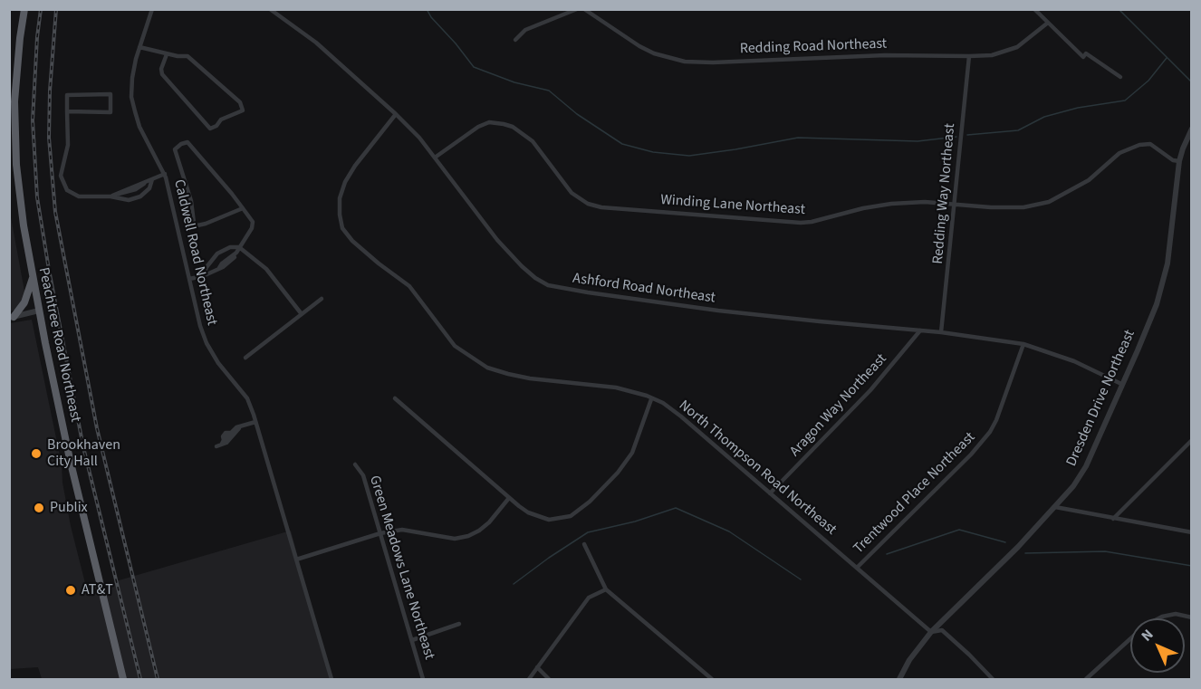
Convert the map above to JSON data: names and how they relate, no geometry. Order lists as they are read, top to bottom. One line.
{"streets":{"highway":["Peachtree Road Northeast"],"street":["Redding Road Northeast","Redding Way Northeast","Winding Lane Northeast","Caldwell Road Northeast","Ashford Road Northeast","Dresden Drive Northeast","Aragon Way Northeast","North Thompson Road Northeast","Trentwood Place Northeast","Green Meadows Lane Northeast"]},"crossings":[["Redding Road Northeast","Redding Way Northeast"],["Redding Way Northeast","Winding Lane Northeast"],["Redding Way Northeast","Ashford Road Northeast"],["Winding Lane Northeast","Ashford Road Northeast"],["Winding Lane Northeast","Dresden Drive Northeast"],["Ashford Road Northeast","Dresden Drive Northeast"],["Ashford Road Northeast","Aragon Way Northeast"],["Ashford Road Northeast","North Thompson Road Northeast"],["Ashford Road Northeast","Trentwood Place Northeast"],["Dresden Drive Northeast","North Thompson Road Northeast"],["Aragon Way Northeast","North Thompson Road Northeast"],["North Thompson Road Northeast","Trentwood Place Northeast"]],"places":["Brookhaven City Hall","Publix","AT&T"],"north":"top left"}
